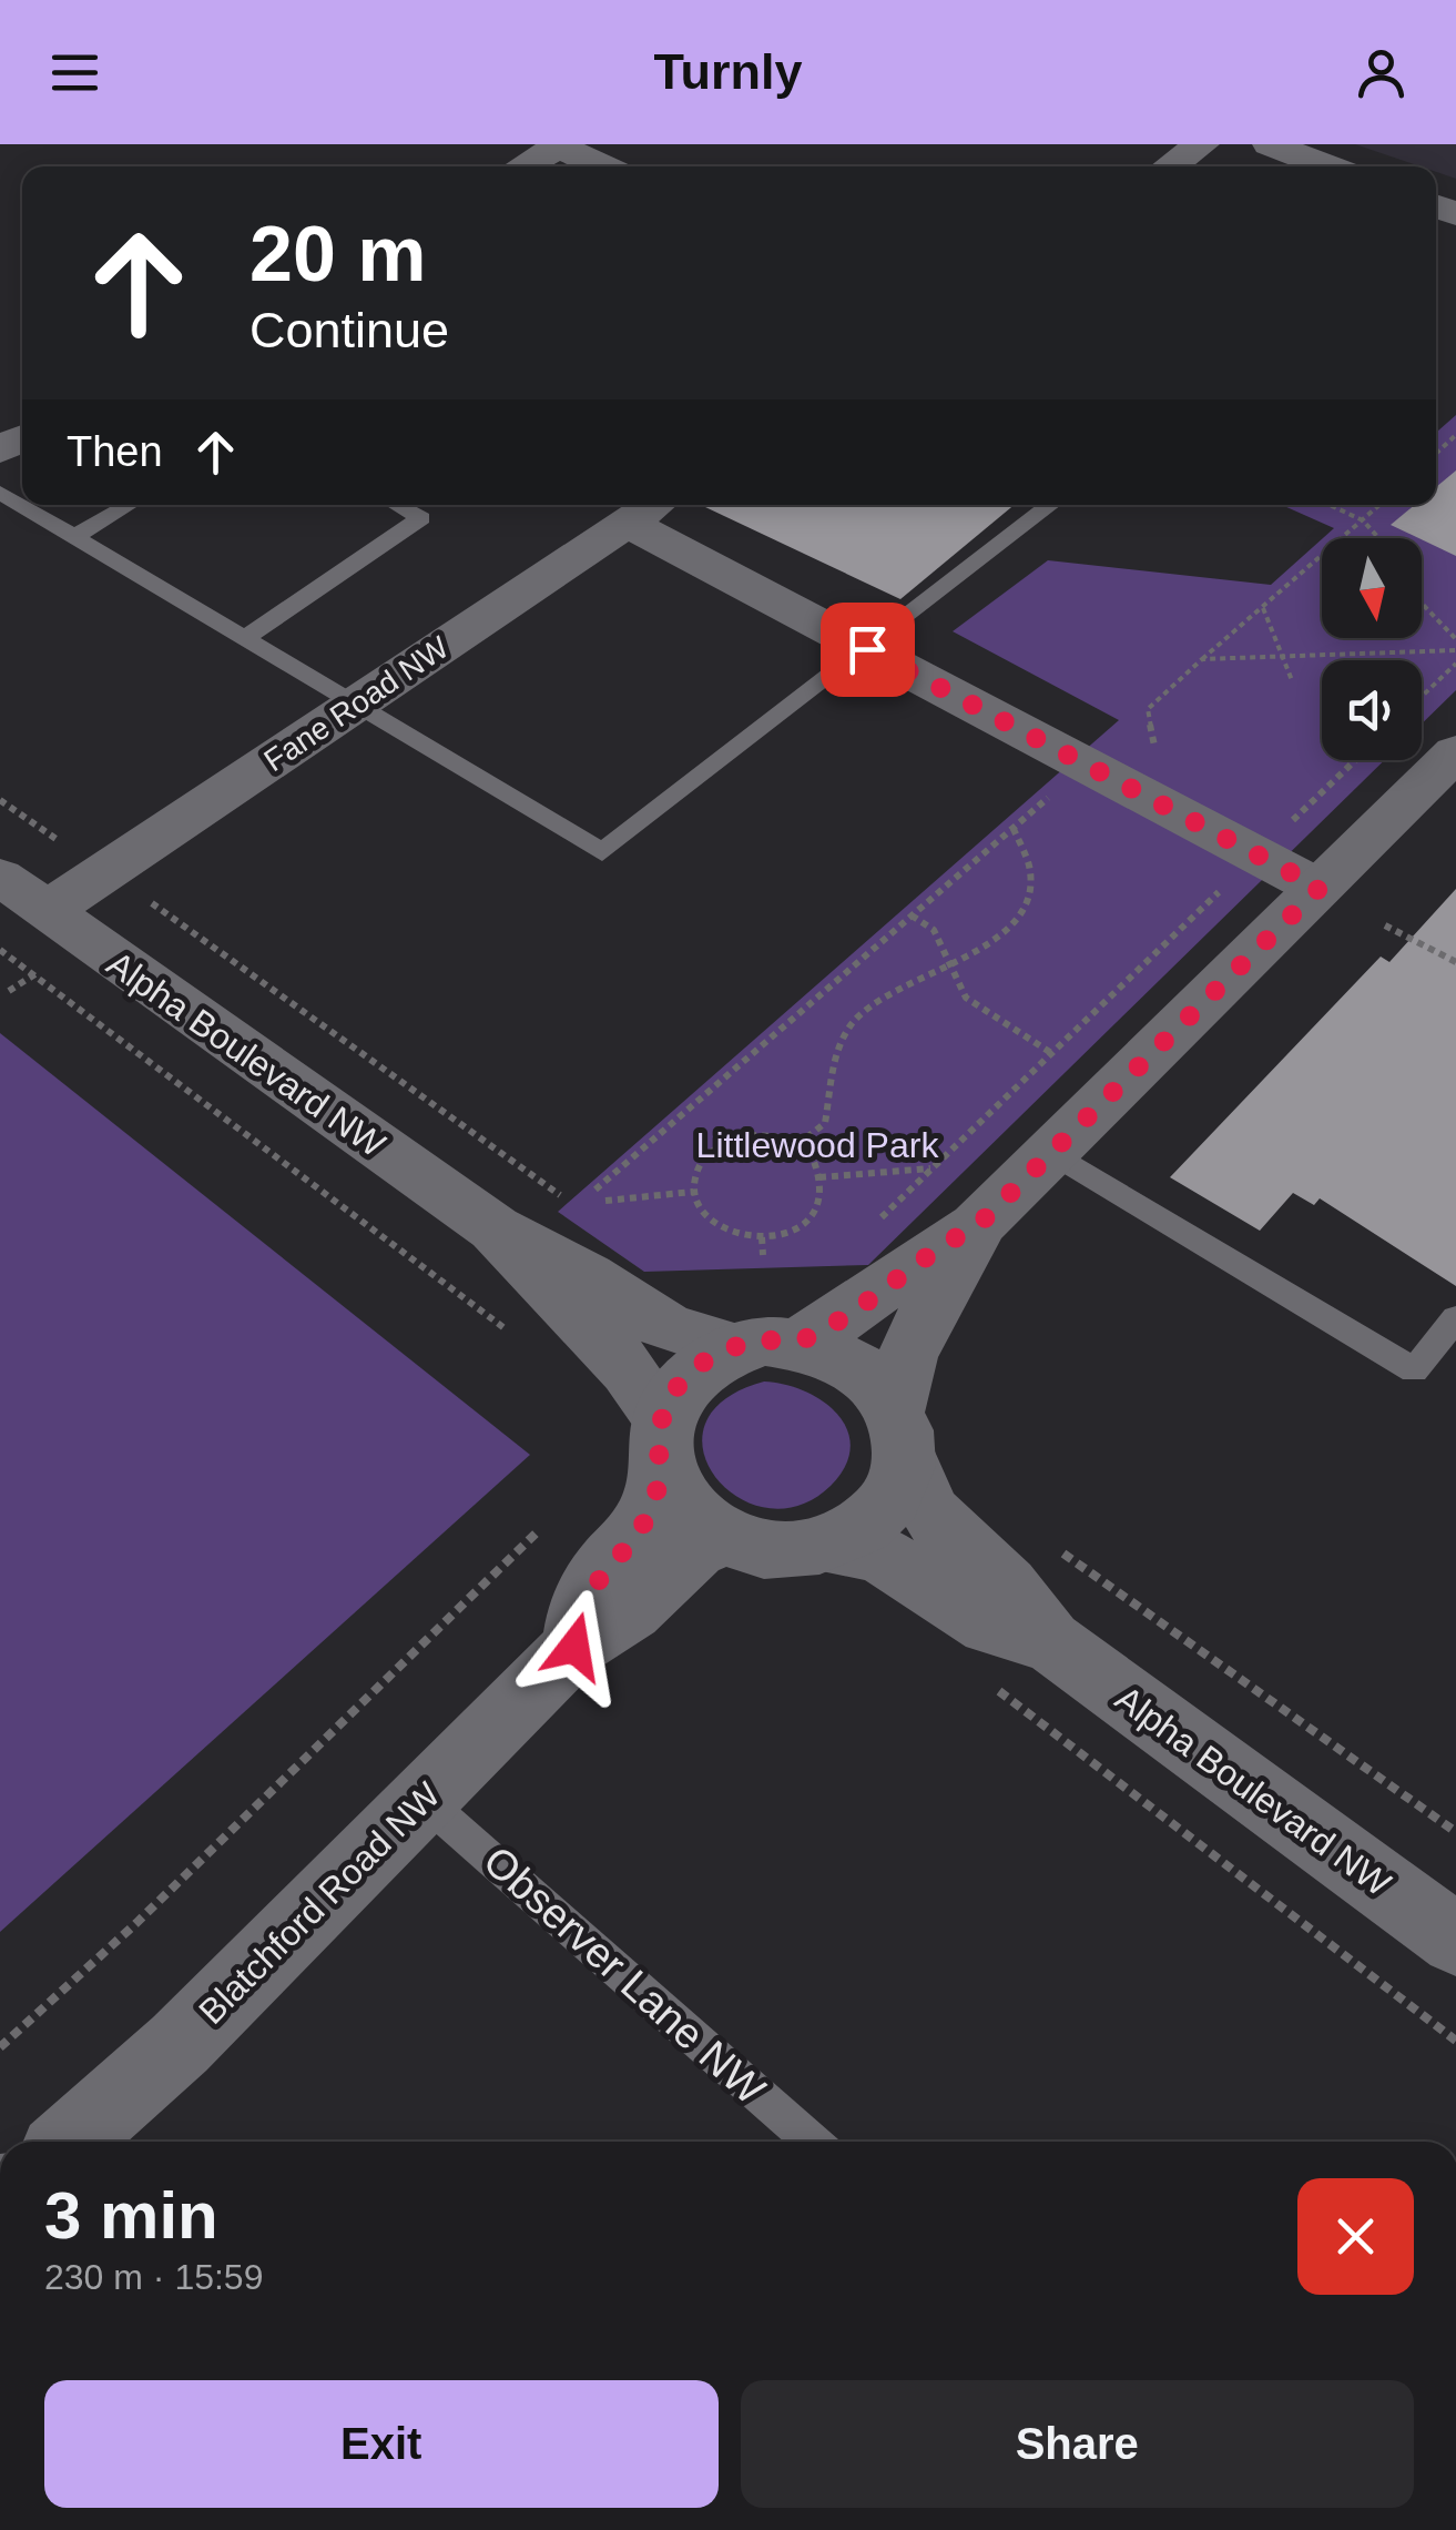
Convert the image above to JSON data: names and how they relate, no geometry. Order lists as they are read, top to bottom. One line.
{"streets":{"street":["Fane Road NW","Alpha Boulevard NW","Blatchford Road NW"],"lane":["Observer Lane NW"]},"crossings":[["Fane Road NW","Alpha Boulevard NW"],["Alpha Boulevard NW","Blatchford Road NW"],["Blatchford Road NW","Observer Lane NW"]],"parks":["Littlewood Park"],"north":"bottom","page":{"header":"Turnly","turn":["20 m","Continue"],"then":"Then","heading":["3 min","230 m · 15:59"],"buttons":["Exit","Share"]}}
